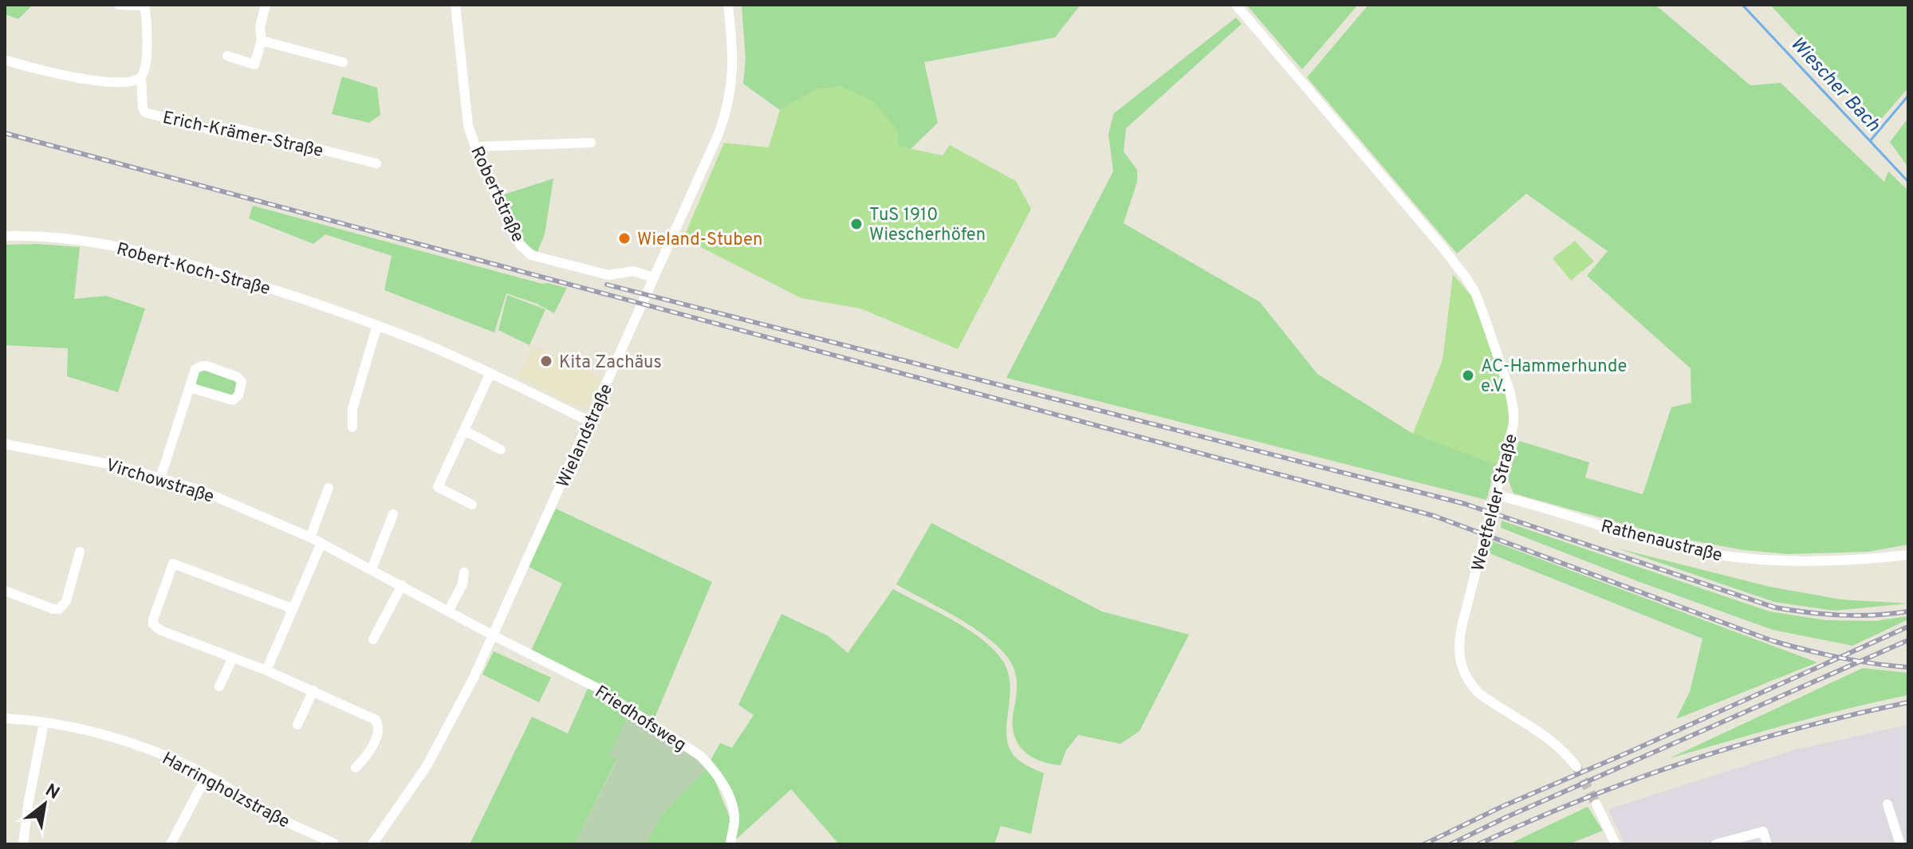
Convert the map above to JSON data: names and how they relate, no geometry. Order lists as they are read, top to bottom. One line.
{"streets":{"street":["Erich-Krämer-Straße","Robertstraße","Robert-Koch-Straße","Wielandstraße","Virchowstraße","Weetfelder Straße","Rathenaustraße","Friedhofsweg","Harringholzstraße"]},"crossings":[["Robertstraße","Wielandstraße"],["Robert-Koch-Straße","Wielandstraße"],["Wielandstraße","Virchowstraße"],["Wielandstraße","Friedhofsweg"],["Virchowstraße","Friedhofsweg"],["Weetfelder Straße","Rathenaustraße"]],"water":["Wiescher Bach"],"places":["TuS 1910 Wiescherhöfen","Wieland-Stuben","Kita Zachäus","AC-Hammerhunde e.V."],"north":"top right"}
